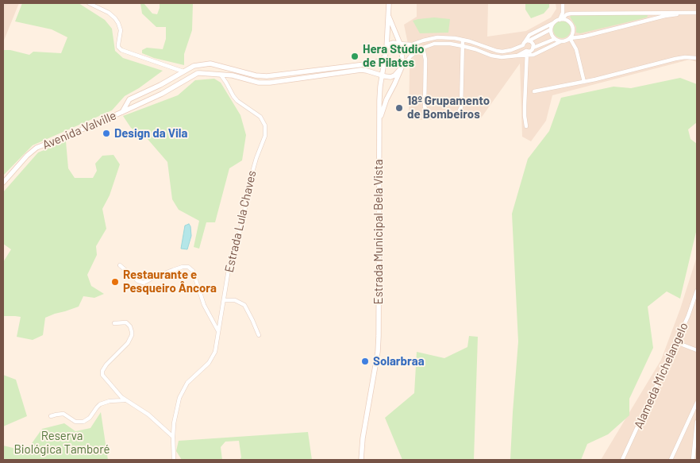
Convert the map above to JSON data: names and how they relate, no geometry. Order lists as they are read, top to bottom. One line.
{"streets":{"main road":["Avenida Valville","Estrada Municipal Bela Vista"],"street":["Estrada Lula Chaves","Alameda Michelangelo"]},"crossings":[["Avenida Valville","Estrada Municipal Bela Vista"]],"parks":["Reserva Biológica Tamboré"],"places":["Hera Stúdio de Pilates","18º Grupamento de Bombeiros","Design da Vila","Restaurante e Pesqueiro Âncora","Solarbraa"]}
